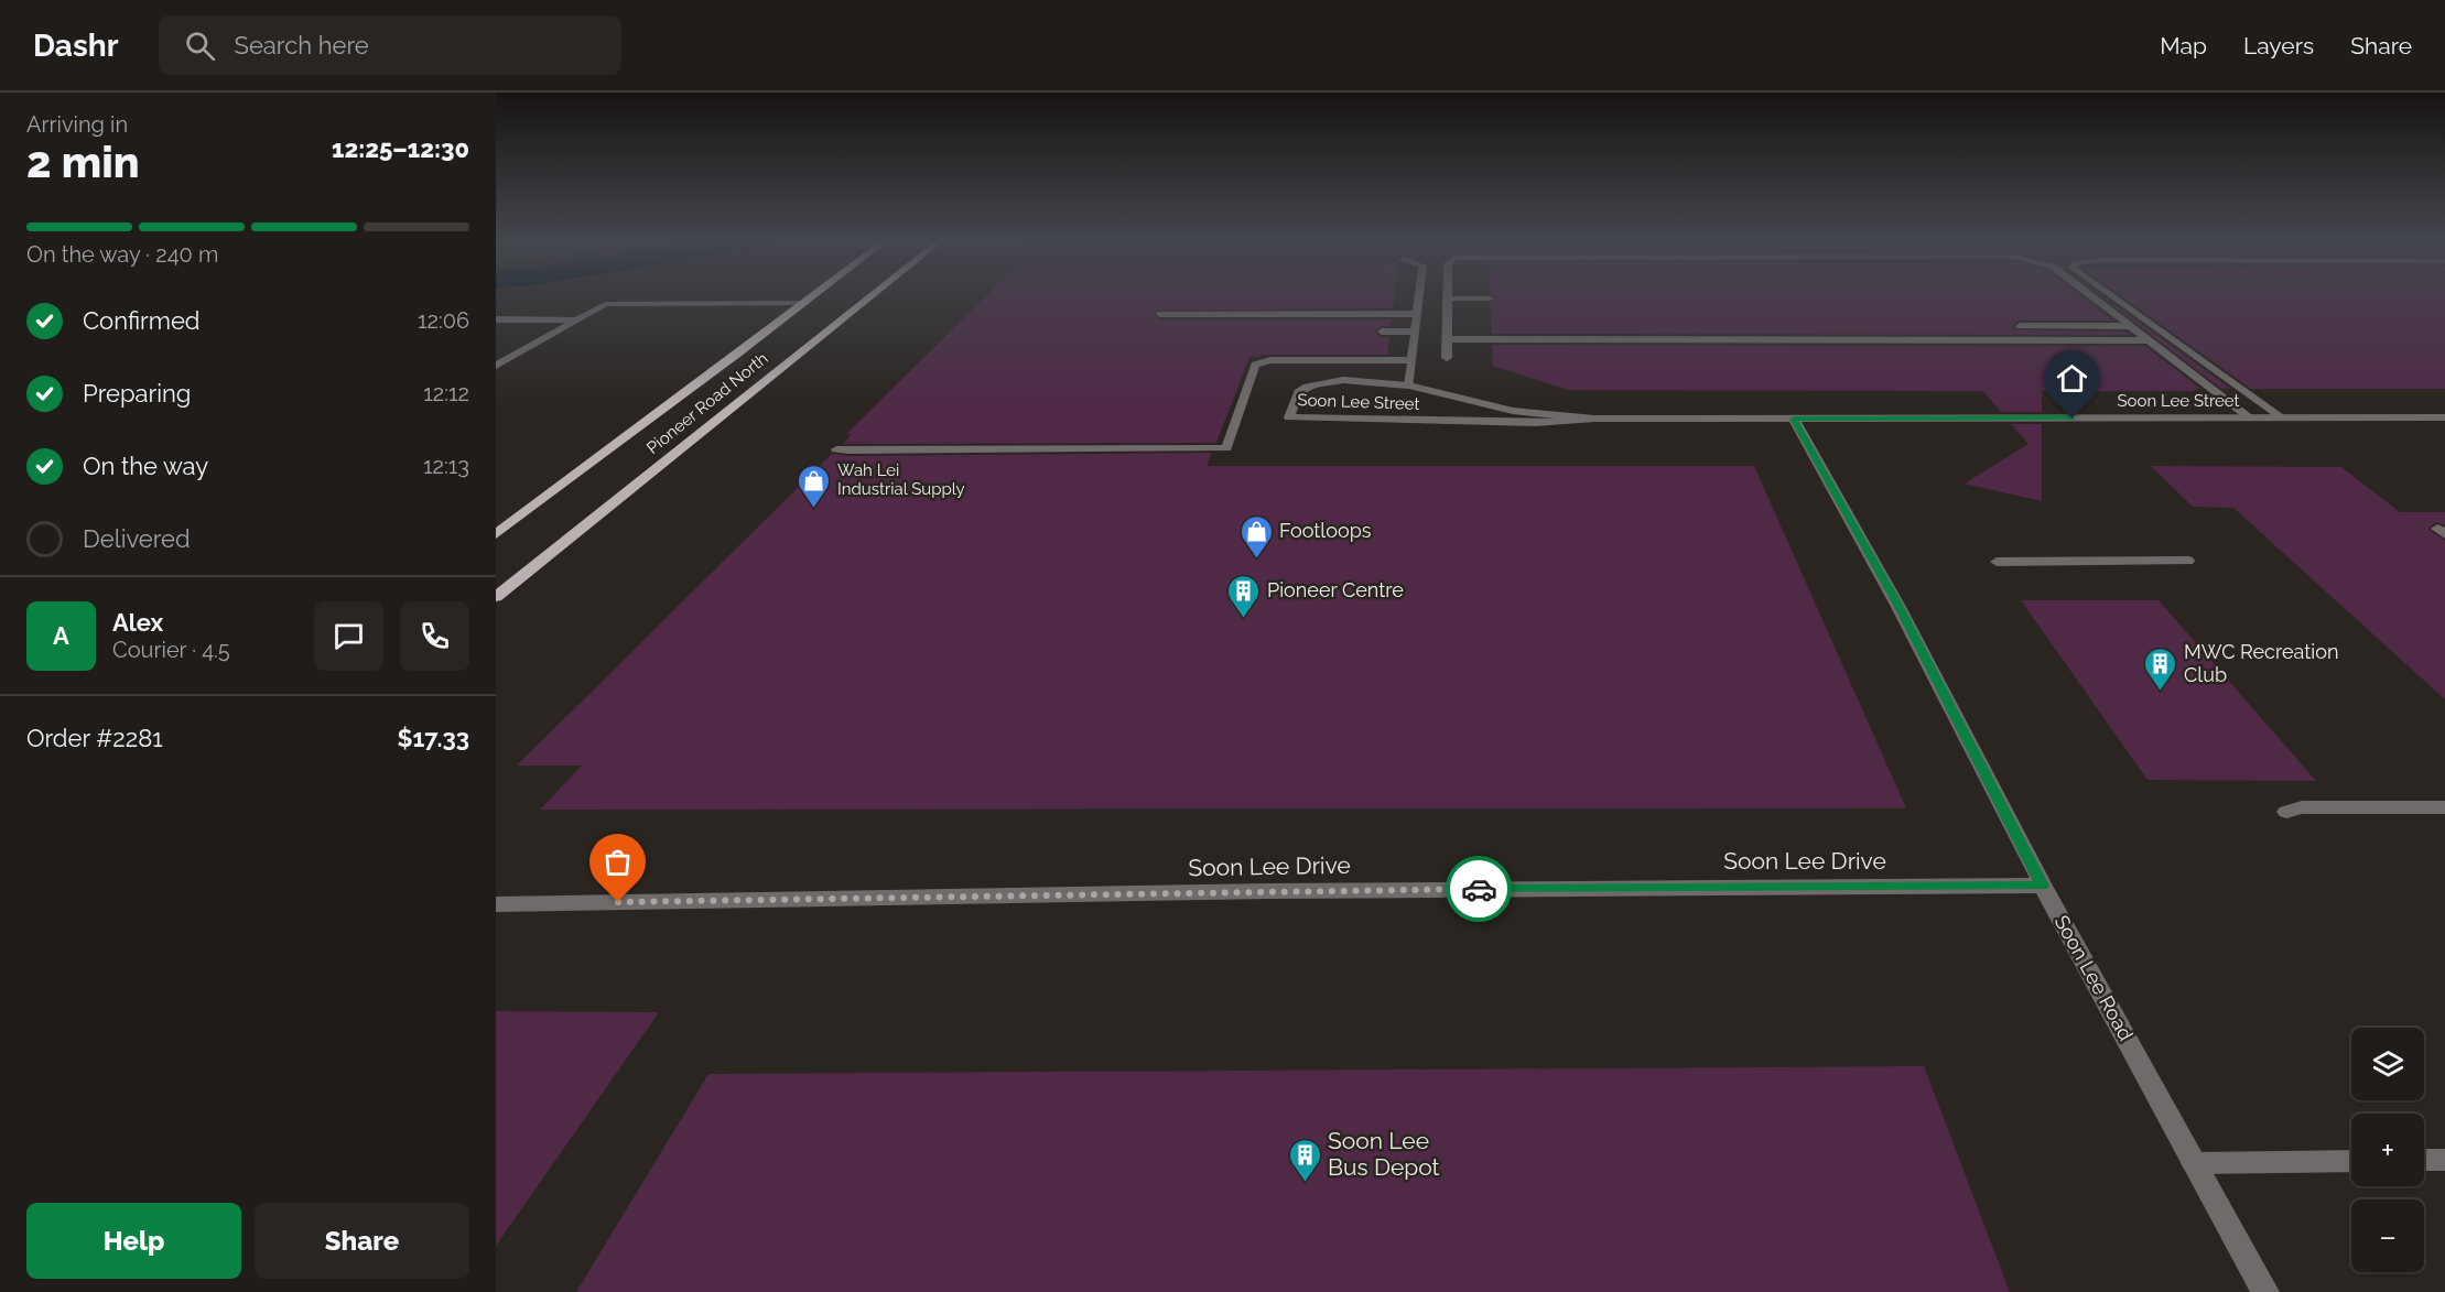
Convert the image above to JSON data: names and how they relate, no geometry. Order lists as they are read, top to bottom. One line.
{"streets":{"main road":["Pioneer Road North"],"street":["Soon Lee Street","Soon Lee Drive","Soon Lee Road"]},"crossings":[["Soon Lee Street","Soon Lee Road"],["Soon Lee Drive","Soon Lee Road"]],"places":{"shop":["Wah Lei Industrial Supply","Footloops"],"building":["Pioneer Centre","MWC Recreation Club","Soon Lee Bus Depot"]},"page":{"header":"Dashr","search":"Search here","nav":["Map","Layers","Share"],"heading":["2 min","Arriving in","12:25–12:30"],"panel":["Alex","Courier · 4.5","Order #2281","$17.33"],"bar":"On the way · 240 m","list":[["Confirmed","12:06"],["Preparing","12:12"],["On the way","12:13"],"Delivered"],"round":"A","map_buttons":["+","−"],"buttons":["Help","Share"]}}
